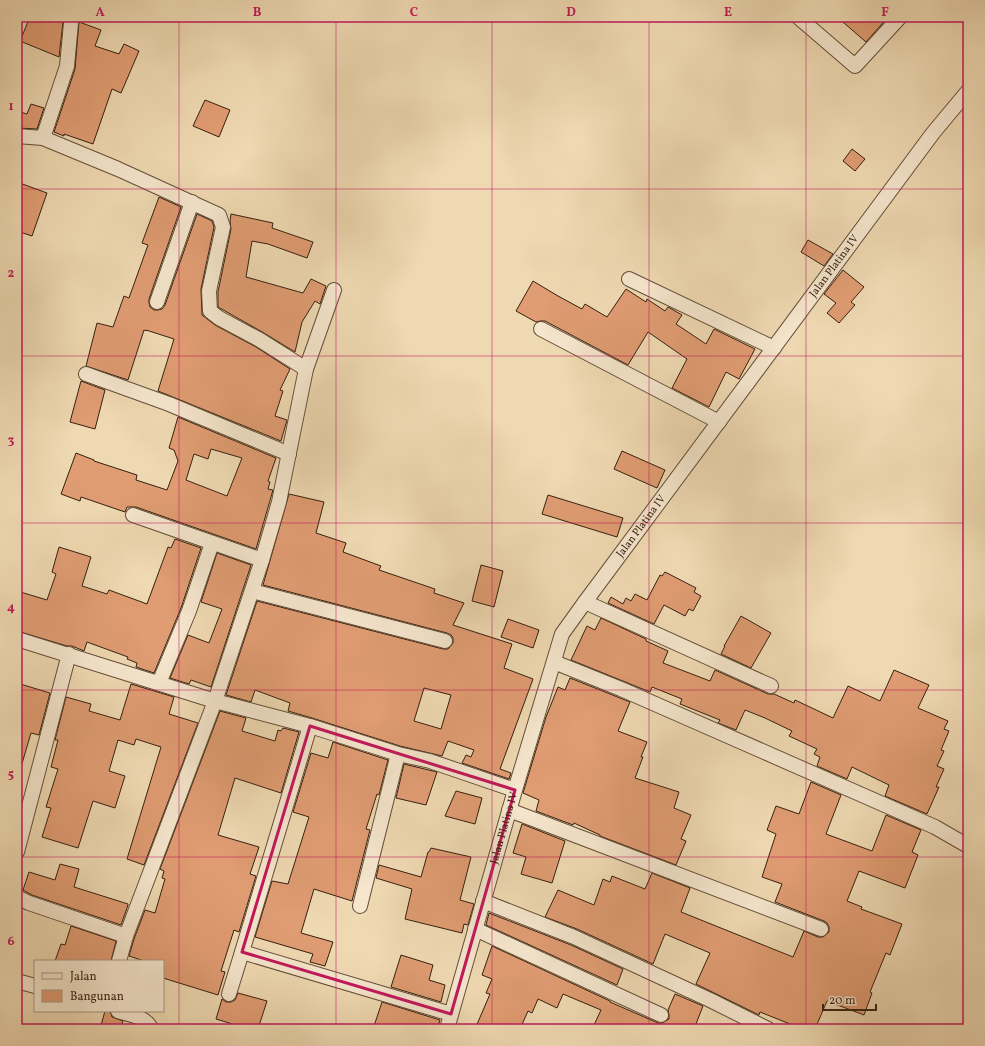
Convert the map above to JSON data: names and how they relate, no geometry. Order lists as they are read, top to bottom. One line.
{"streets":{"street":["Jalan Platina IV"]},"legend":["Jalan","Bangunan"],"scale_bar":"20 m","grid":{"columns":["A","B","C","D","E","F"],"rows":["1","2","3","4","5","6"]}}
